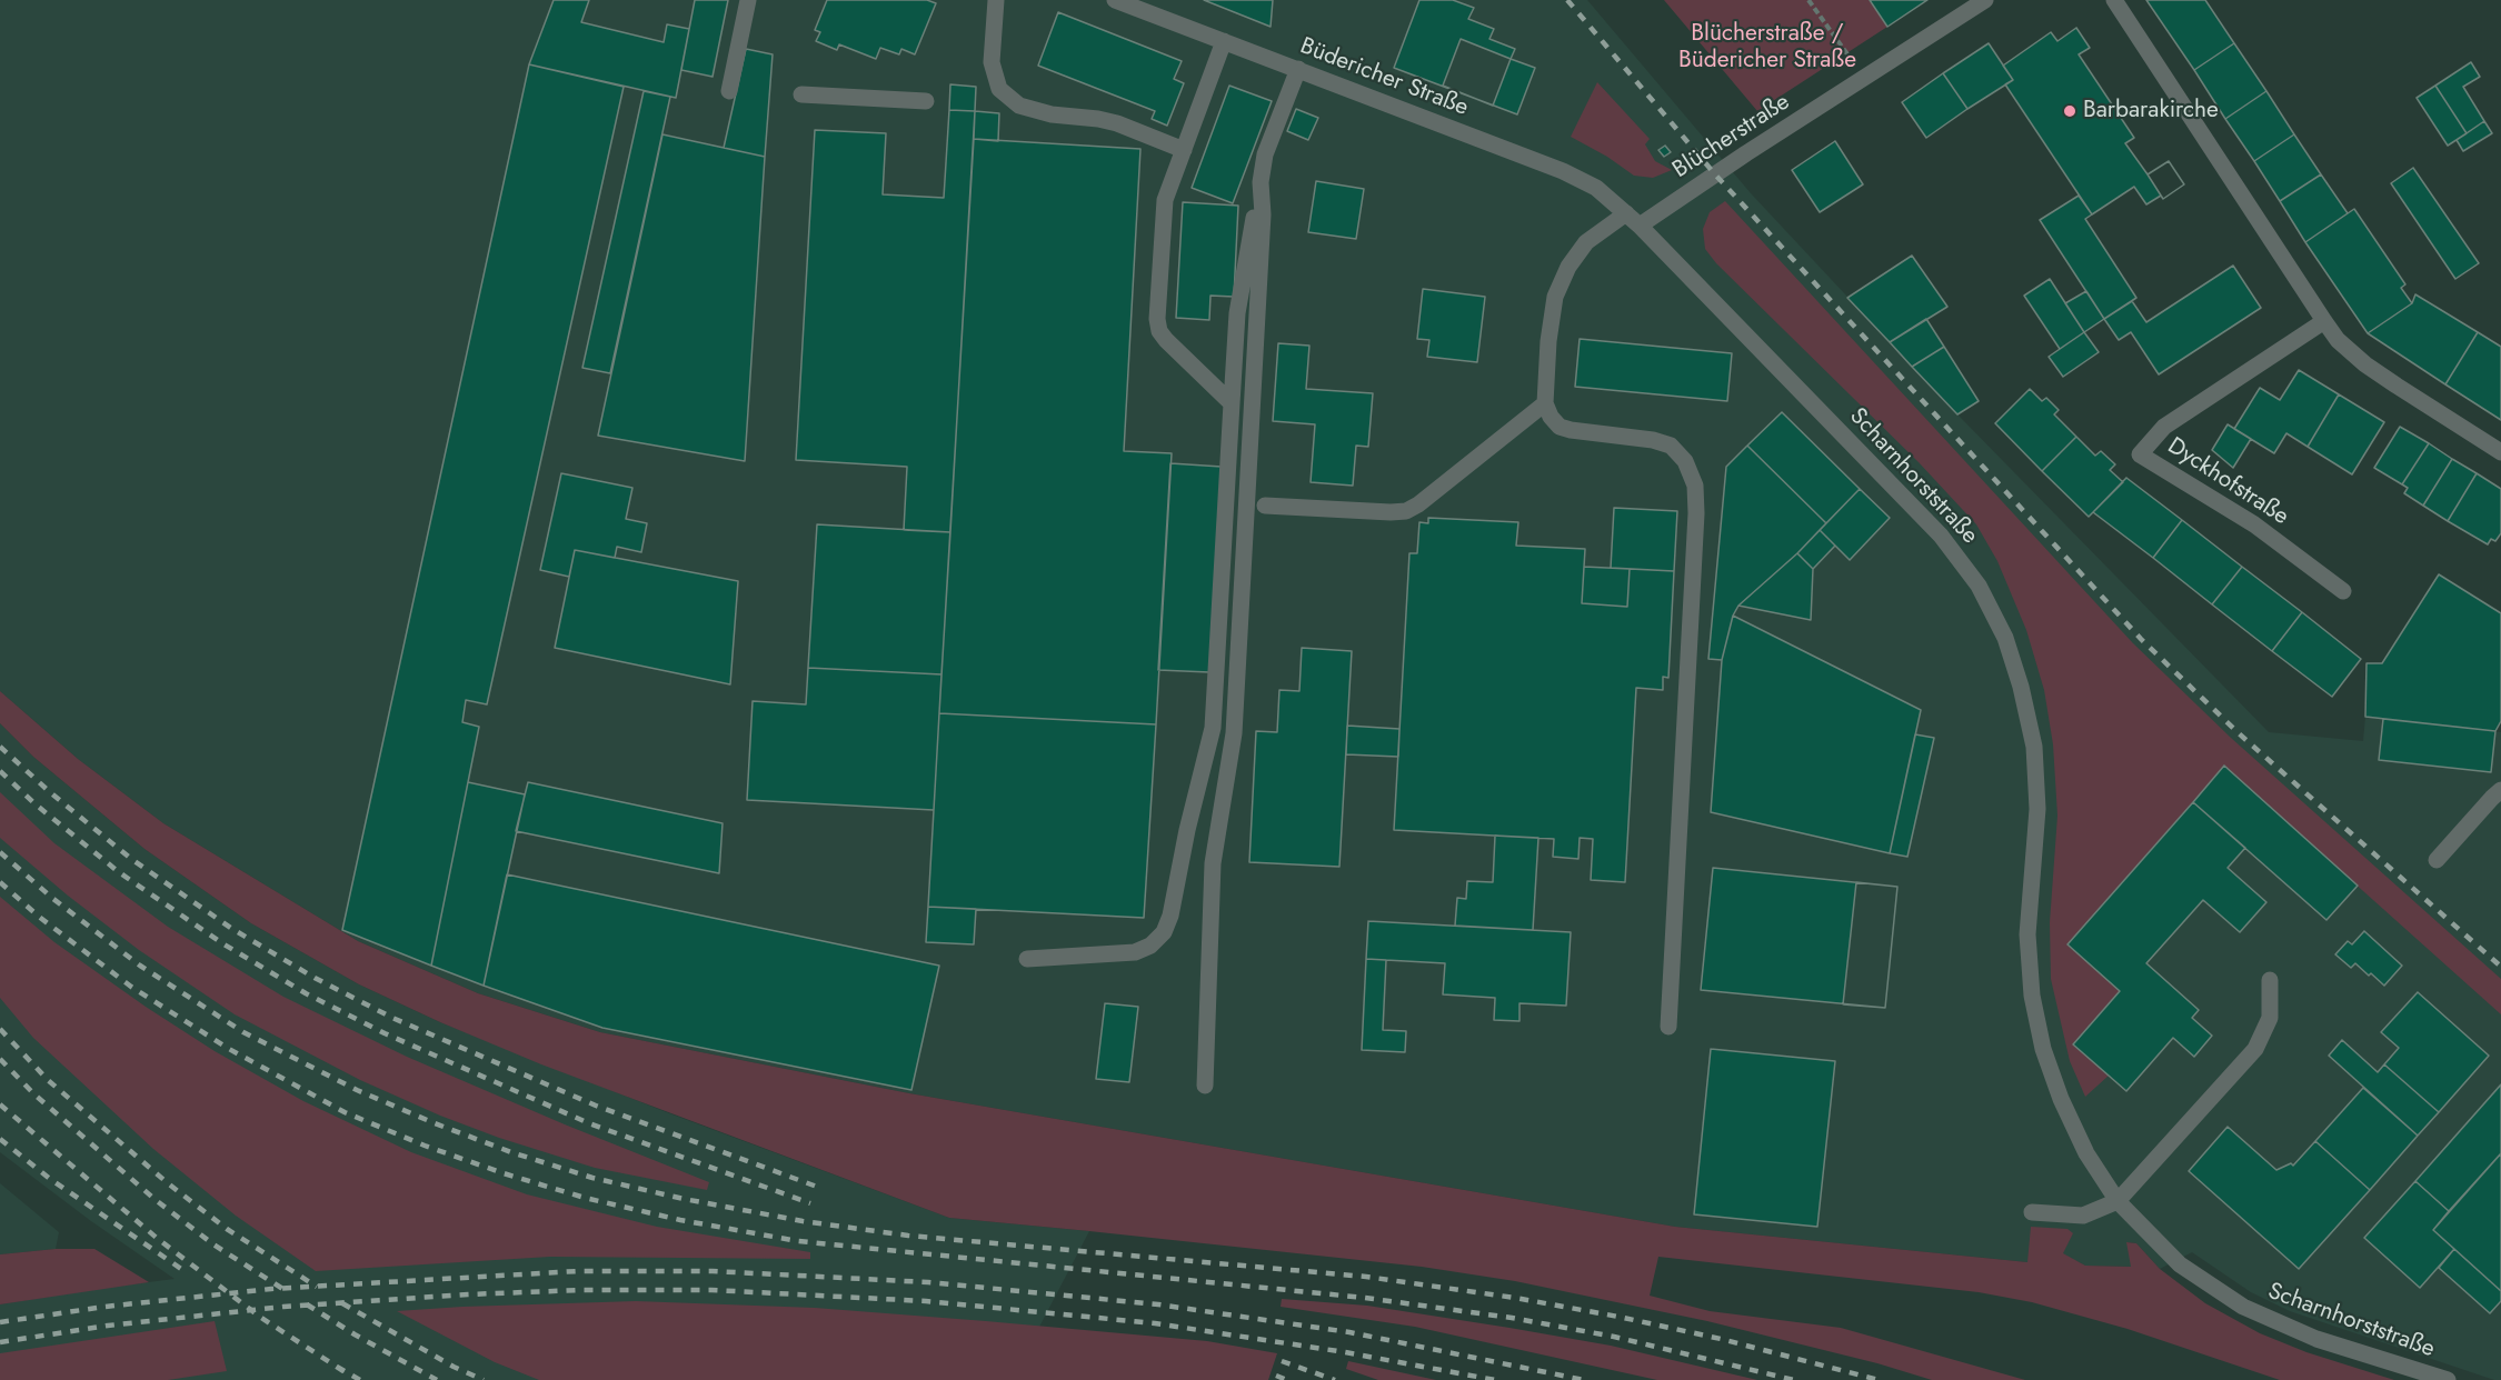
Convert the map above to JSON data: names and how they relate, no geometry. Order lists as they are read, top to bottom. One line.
{"streets":{"street":["Büdericher Straße","Blücherstraße","Scharnhorststraße","Dyckhofstraße"]},"crossings":[["Büdericher Straße","Blücherstraße"],["Büdericher Straße","Scharnhorststraße"],["Blücherstraße","Scharnhorststraße"]],"parks":["Blücherstraße / Büdericher Straße"],"places":["Barbarakirche"]}
